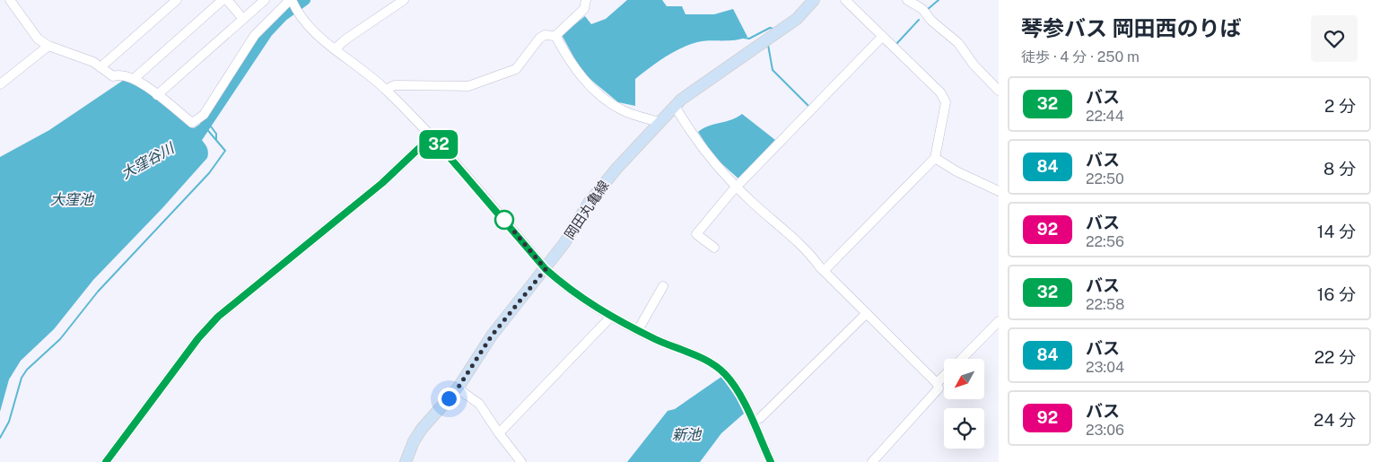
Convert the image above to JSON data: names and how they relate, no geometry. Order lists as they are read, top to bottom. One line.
{"streets":{"main road":["岡田丸亀線"]},"water":["大窪谷川","大窪池","新池"],"lines":["bus line 32"],"north":"bottom left","page":{"on_map":"32","heading":["琴参バス 岡田西のりば","徒歩 · 4 分 · 250 m"],"list":[{"mark":"32","name":"バス","note":"22:44","value":"2 分"},{"mark":"84","name":"バス","note":"22:50","value":"8 分"},{"mark":"92","name":"バス","note":"22:56","value":"14 分"},{"mark":"32","name":"バス","note":"22:58","value":"16 分"},{"mark":"84","name":"バス","note":"23:04","value":"22 分"},{"mark":"92","name":"バス","note":"23:06","value":"24 分"}]}}
